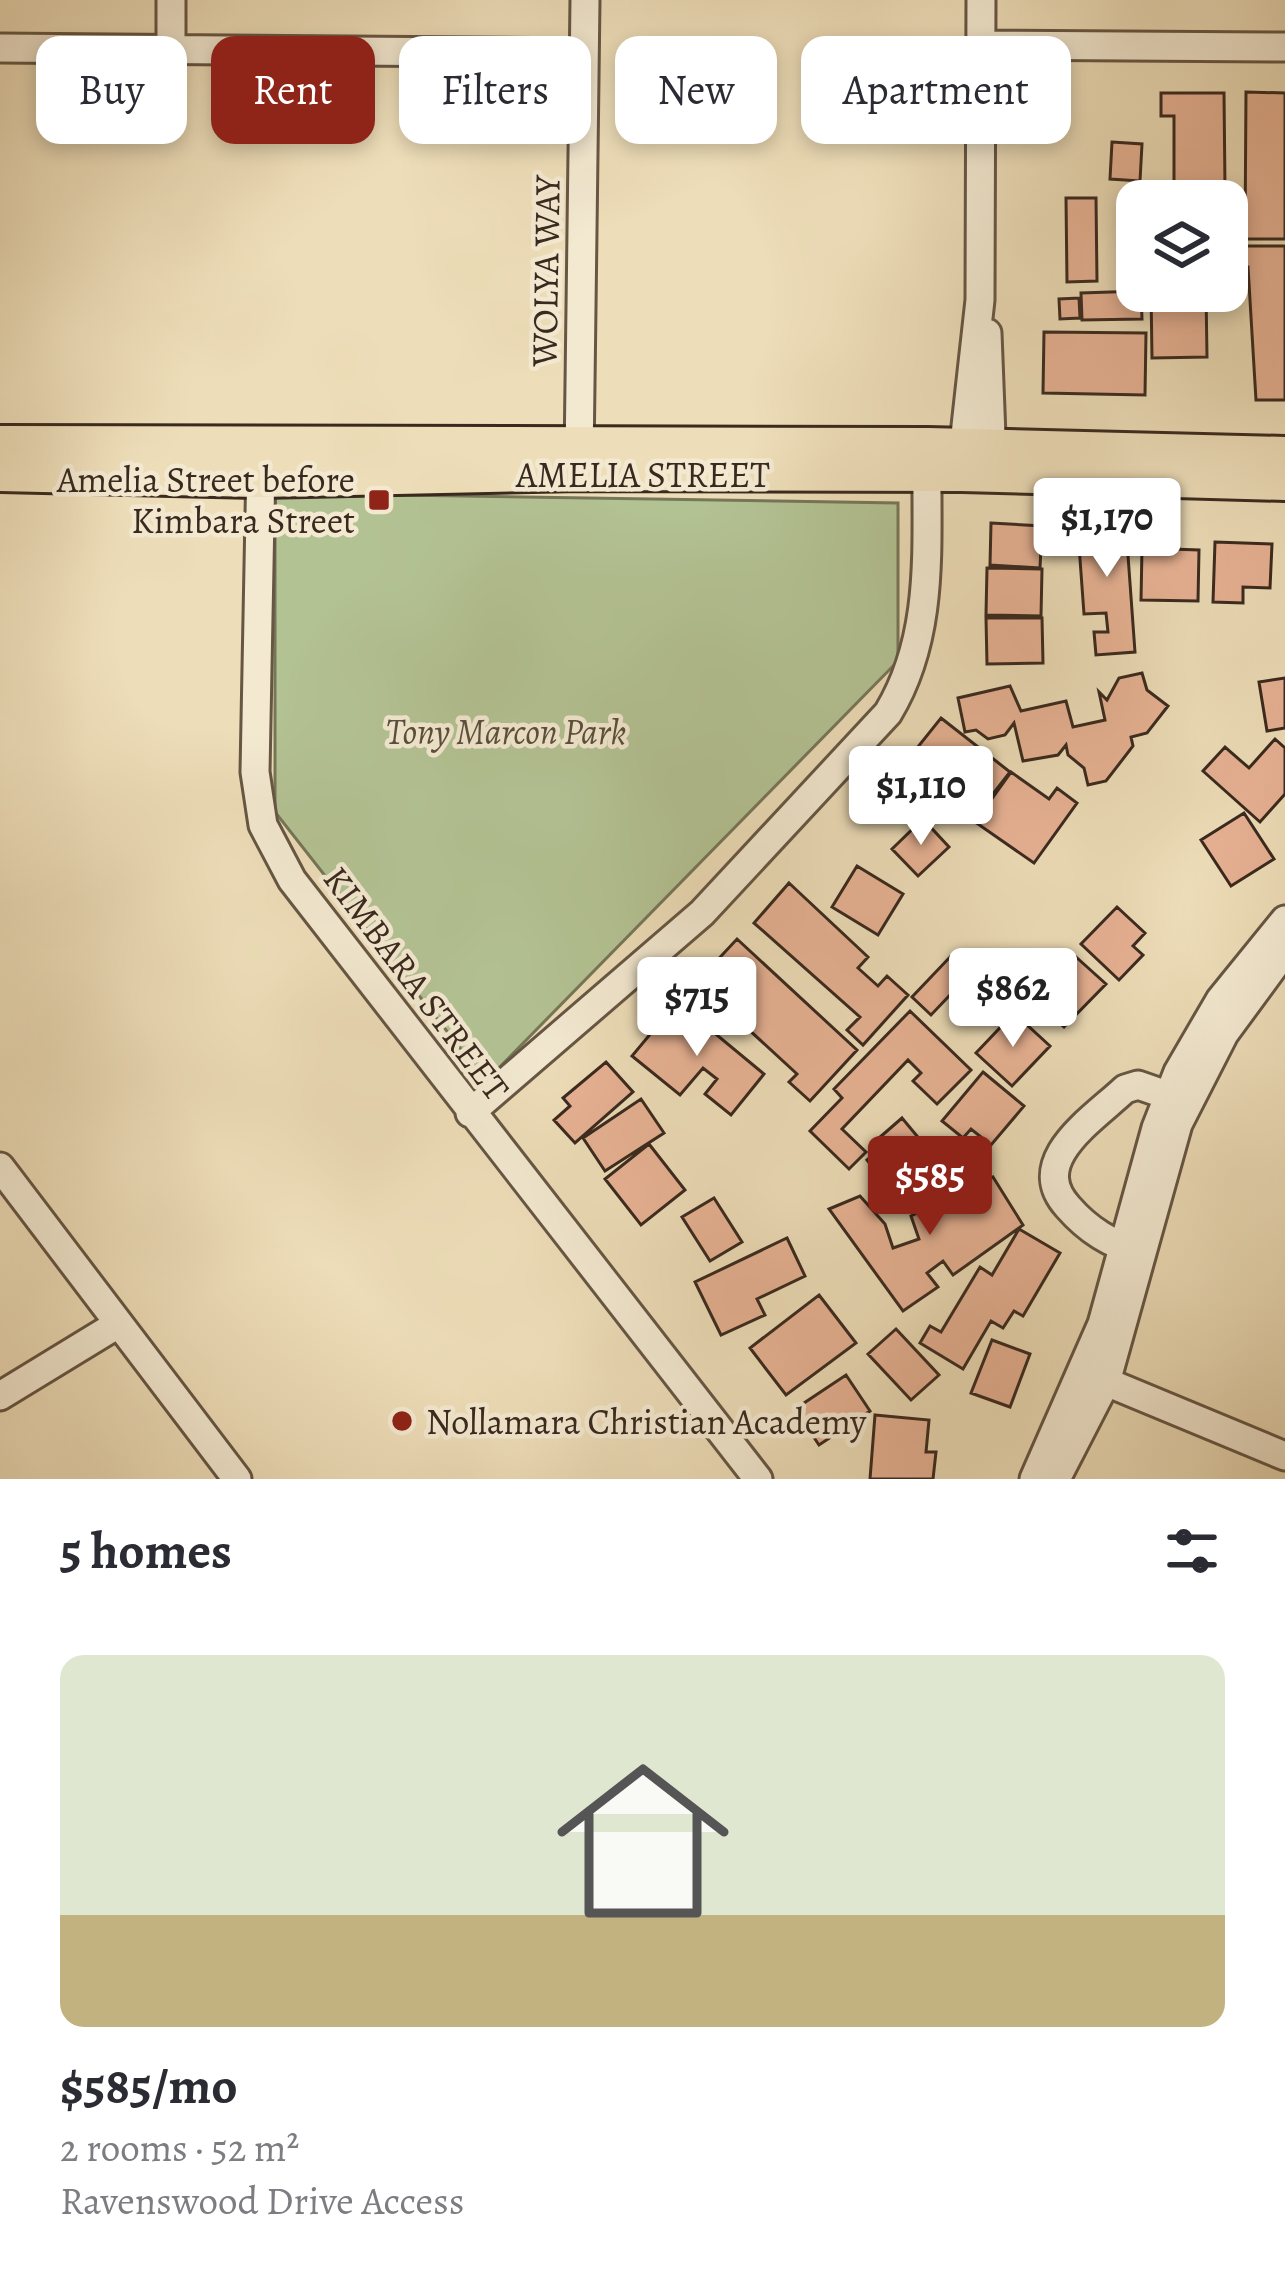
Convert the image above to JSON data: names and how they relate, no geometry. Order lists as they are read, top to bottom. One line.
{"streets":{"main road":["AMELIA STREET"],"street":["WOLYA WAY","KIMBARA STREET"]},"crossings":[["WOLYA WAY","AMELIA STREET"],["AMELIA STREET","KIMBARA STREET"]],"parks":["Tony Marcon Park"],"places":{"transit":["Amelia Street before Kimbara Street"],"other":["Nollamara Christian Academy"]},"page":{"chip":["Buy","Rent","Filters","New","Apartment"],"price":["$1,170","$1,110","$862","$715","$585"],"heading":"5 homes","list":[{"name":"$585/mo","note":"2 rooms · 52 m² · Ravenswood Drive Access"}]}}
